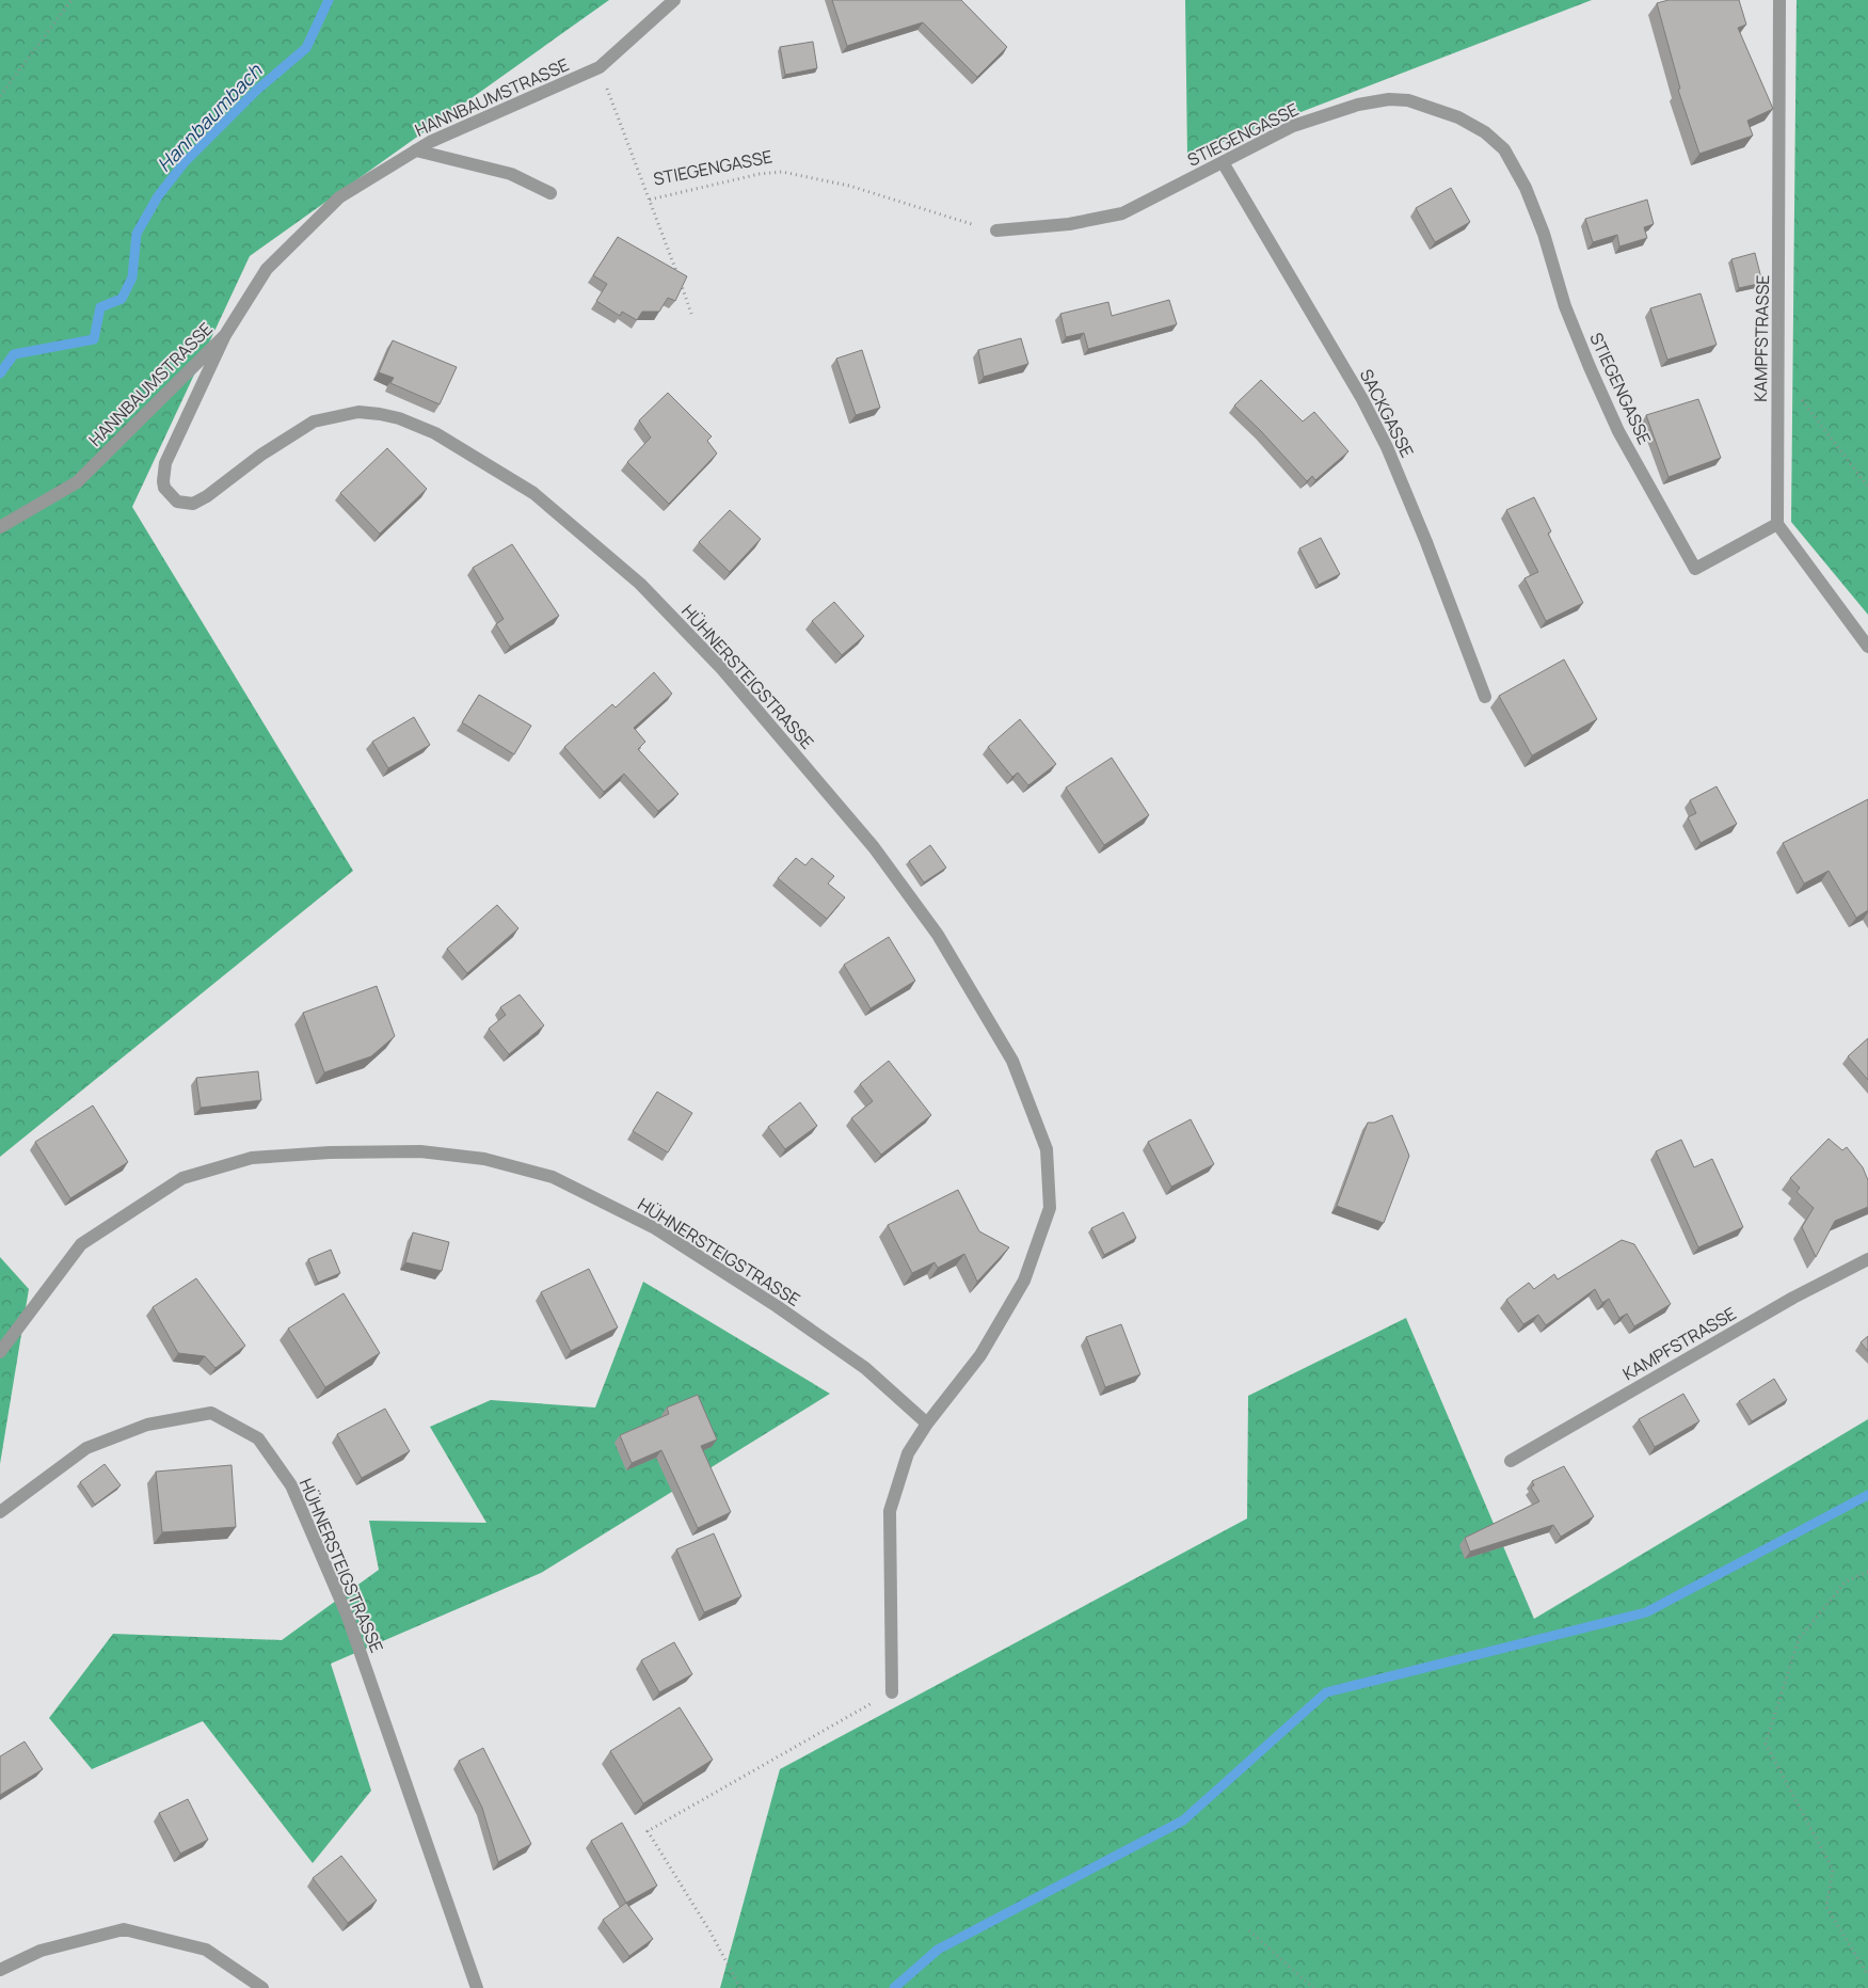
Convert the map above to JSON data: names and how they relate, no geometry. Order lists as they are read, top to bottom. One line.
{"streets":{"street":["HANNBAUMSTRASSE","STIEGENGASSE","KAMPFSTRASSE","SACKGASSE","HÜHNERSTEIGSTRASSE"]},"crossings":[["HANNBAUMSTRASSE","STIEGENGASSE"],["HANNBAUMSTRASSE","HÜHNERSTEIGSTRASSE"],["STIEGENGASSE","KAMPFSTRASSE"],["STIEGENGASSE","SACKGASSE"]],"water":["Hannbaumbach"]}
